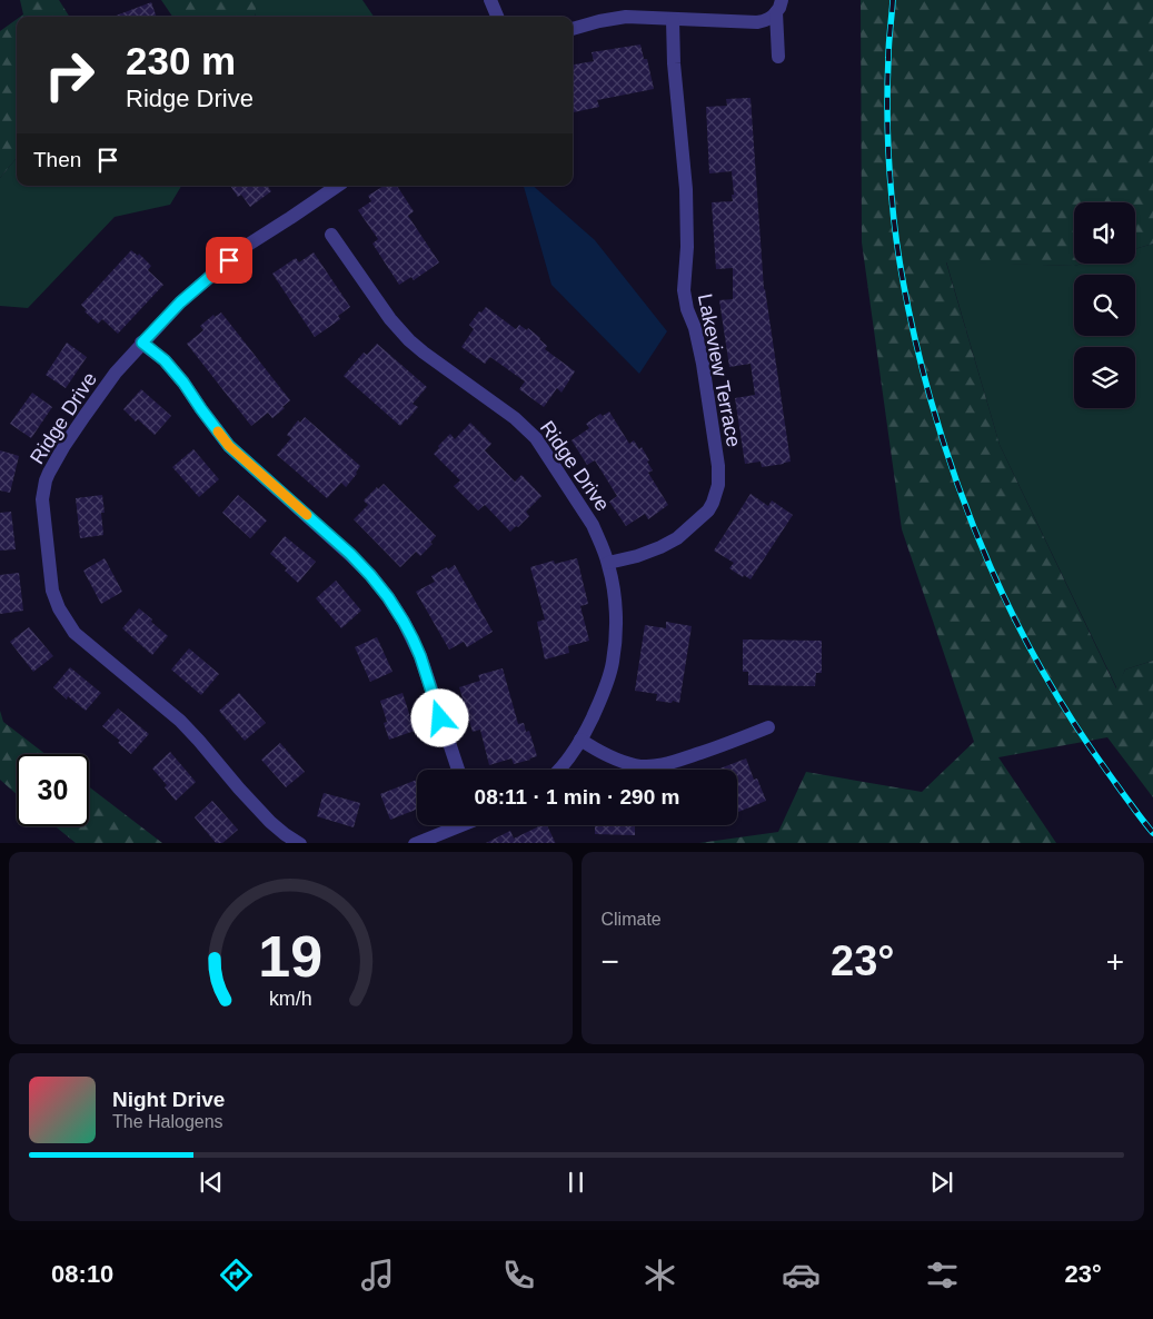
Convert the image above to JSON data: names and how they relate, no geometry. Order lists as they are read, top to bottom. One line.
{"streets":{"street":["Lakeview Terrace","Ridge Drive"]},"crossings":[["Lakeview Terrace","Ridge Drive"]],"page":{"turn":["230 m","Ridge Drive"],"then":"Then","limit":"30","trip":"08:11 · 1 min · 290 m","tile":"Climate","heat":["−","23°","+"],"song":["Night Drive","The Halogens"],"tabs":["08:10","23°"],"gauge":["19","km/h"]}}
